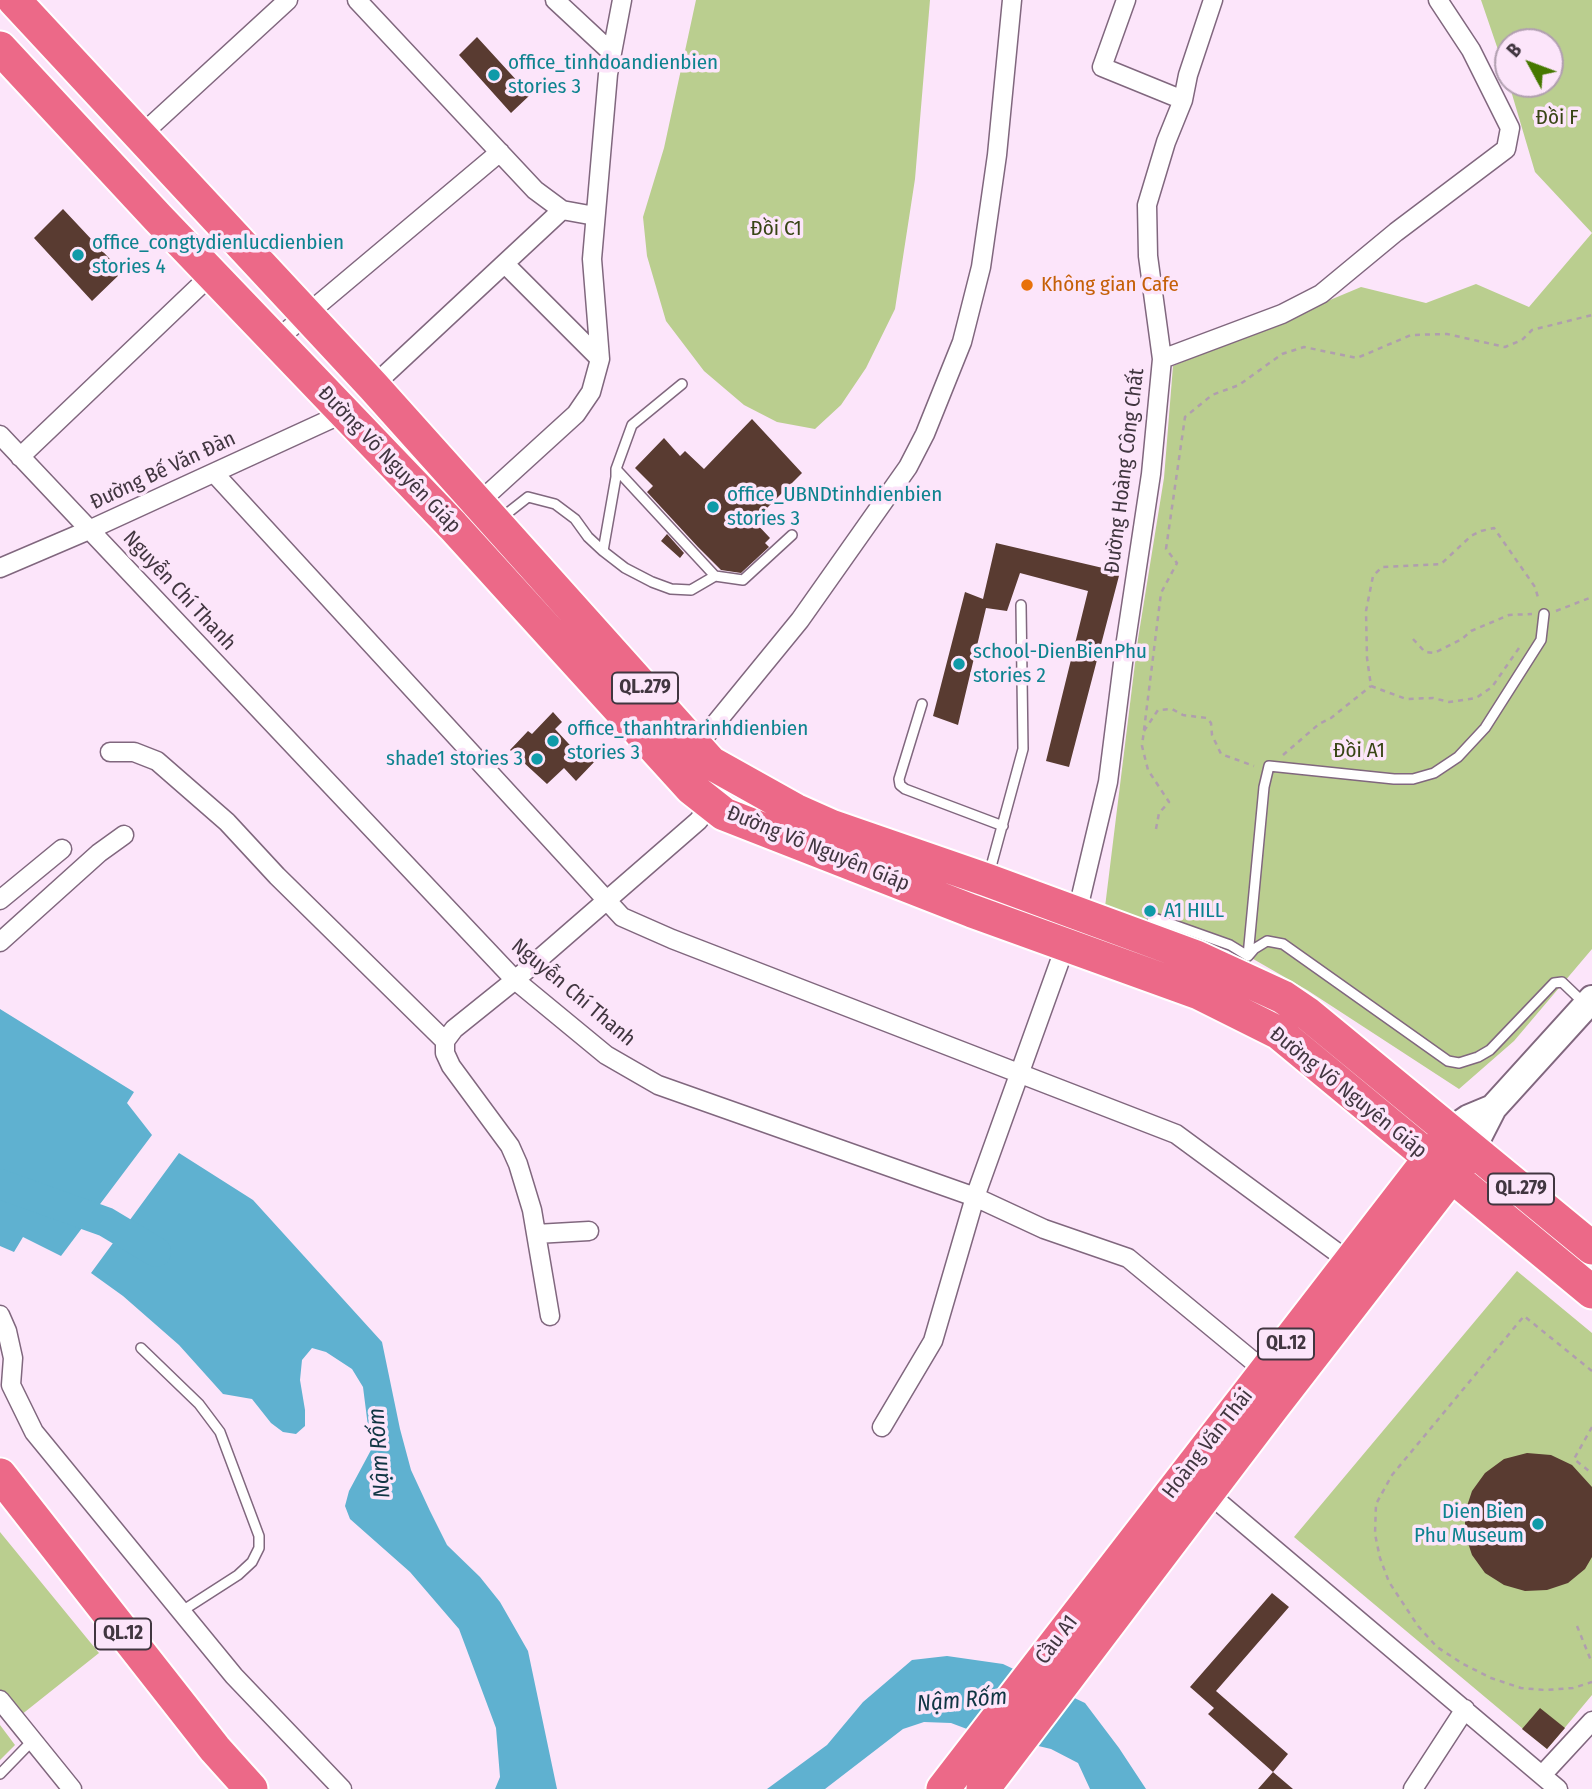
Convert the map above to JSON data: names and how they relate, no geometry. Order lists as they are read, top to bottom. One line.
{"streets":{"highway":["Đường Võ Nguyên Giáp","QL.279","QL.12","Hoàng Văn Thái","Cầu A1"],"street":["Đường Bế Văn Đàn","Đường Hoàng Công Chất","Nguyễn Chí Thanh"]},"crossings":[["Đường Võ Nguyên Giáp","Đường Bế Văn Đàn"],["Đường Võ Nguyên Giáp","Đường Hoàng Công Chất"],["Đường Võ Nguyên Giáp","Hoàng Văn Thái"],["Đường Bế Văn Đàn","Nguyễn Chí Thanh"],["Nguyễn Chí Thanh","Hoàng Văn Thái"],["Hoàng Văn Thái","Cầu A1"]],"water":["Nậm Rốm"],"parks":["Đồi F","Đồi C1","Đồi A1"],"places":["office_tinhdoandienbien stories 3","office_congtydienlucdienbien stories 4","Không gian Cafe","office_UBNDtinhdienbien stories 3","school-DienBienPhu stories 2","office_thanhtrarinhdienbien stories 3","shade1 stories 3","A1 HILL","Dien Bien Phu Museum"],"north":"top left"}
